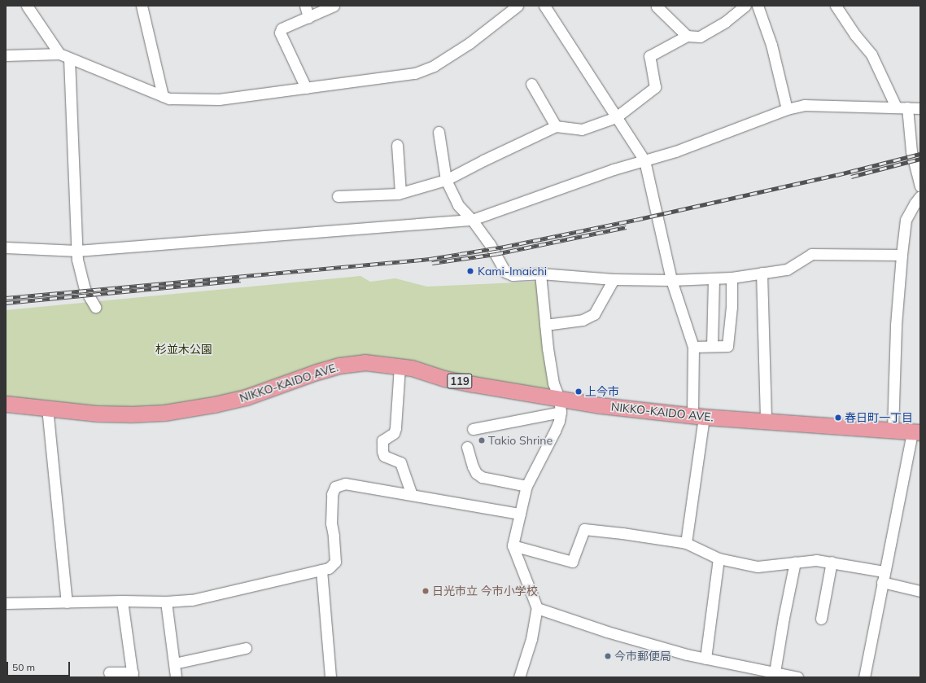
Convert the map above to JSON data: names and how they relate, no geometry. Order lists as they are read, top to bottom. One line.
{"streets":{"highway":["119","NIKKO-KAIDO AVE."]},"parks":["杉並木公園"],"places":["Kami-Imaichi","上今市","春日町一丁目","Takio Shrine","日光市立 今市小学校","今市郵便局"],"scale_bar":"50 m"}
